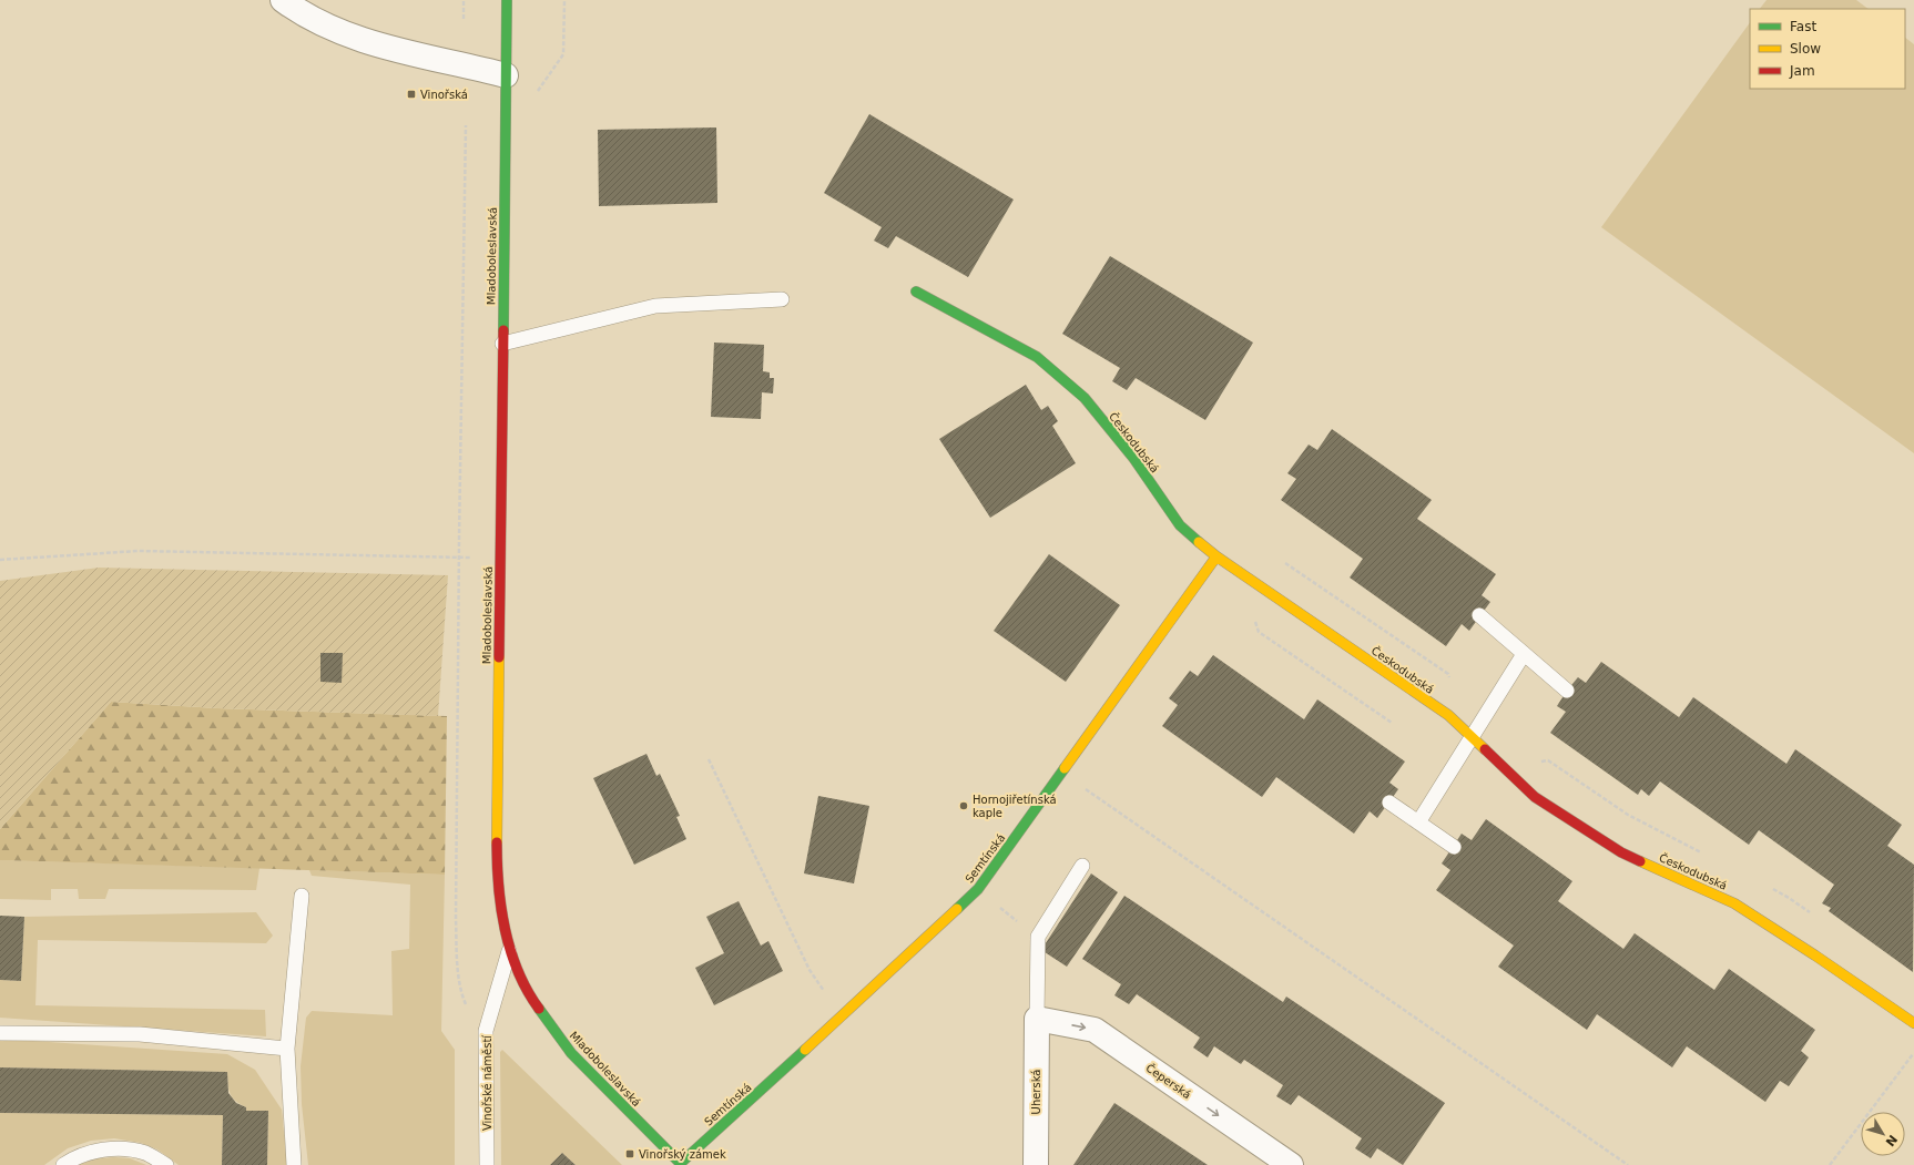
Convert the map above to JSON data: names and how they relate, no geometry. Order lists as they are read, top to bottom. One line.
{"streets":{"street":["Mladoboleslavská","Českodubská","Semtínská","Čeperská","Uherská"],"lane":["Vinořské náměstí"]},"crossings":[["Mladoboleslavská","Semtínská"],["Mladoboleslavská","Vinořské náměstí"],["Českodubská","Semtínská"],["Čeperská","Uherská"]],"one_way":["Čeperská"],"places":{"transit":["Vinořská","Vinořský zámek"],"other":["Hornojiřetínská kaple"]},"legend":["Fast","Slow","Jam"],"north":"bottom right"}
